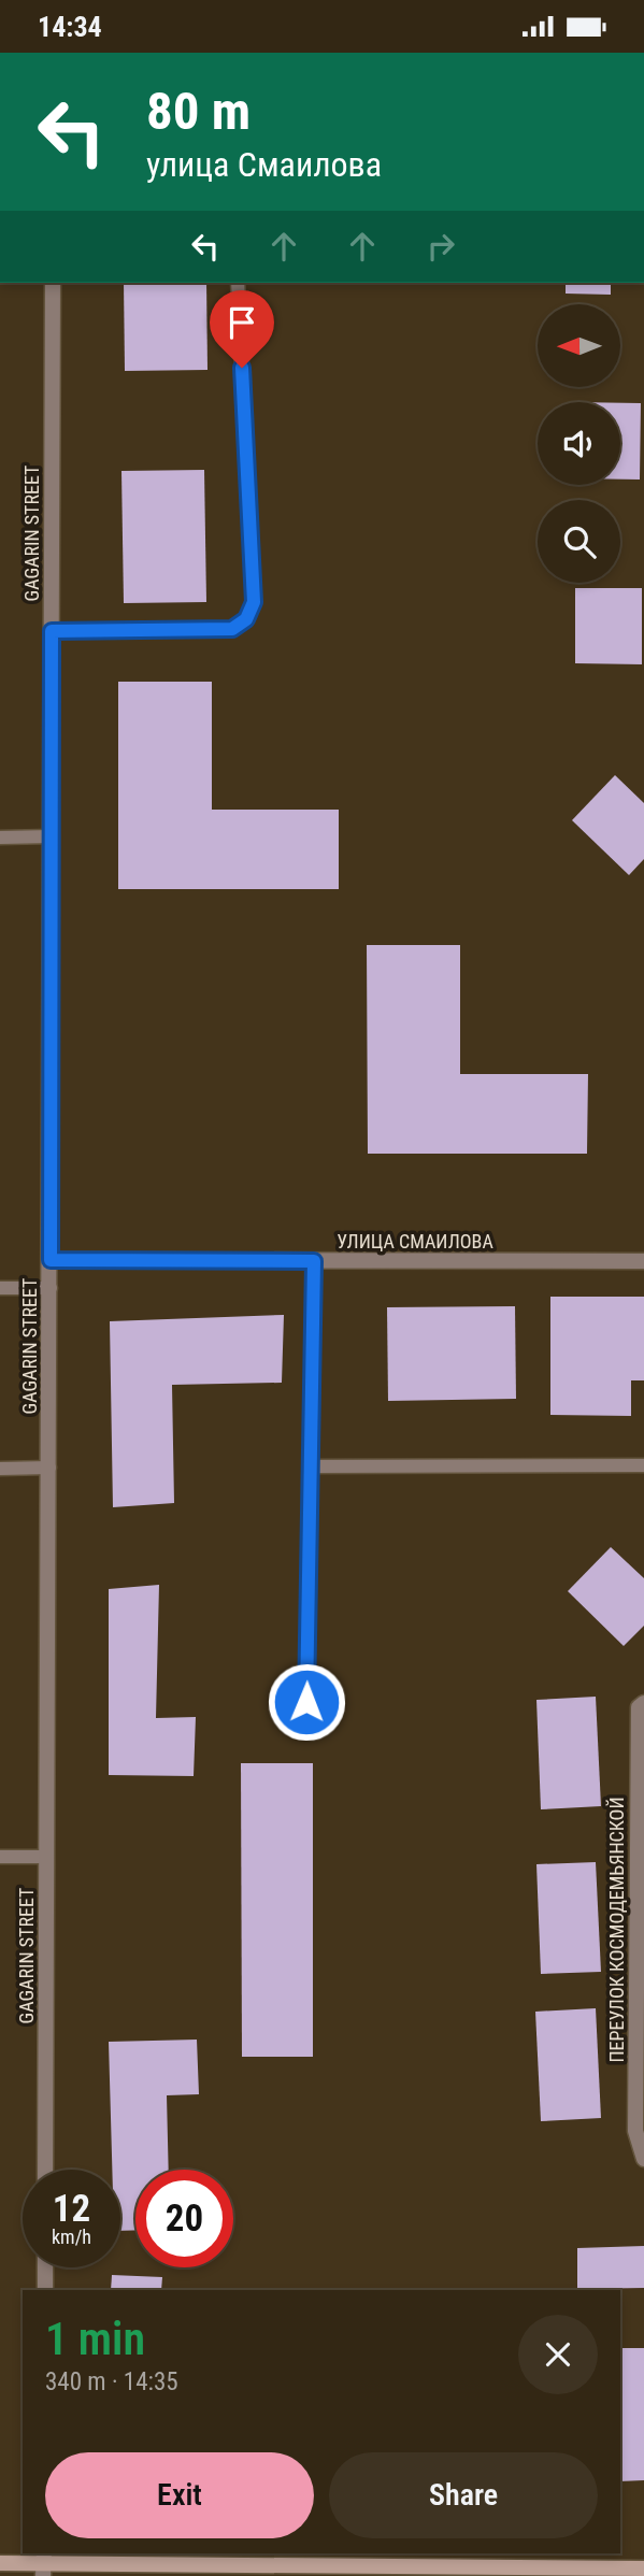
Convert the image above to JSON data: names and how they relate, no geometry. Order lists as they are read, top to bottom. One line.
{"streets":{"street":["GAGARIN STREET","УЛИЦА СМАИЛОВА","ПЕРЕУЛОК КОСМОДЕМЬЯНСКОЙ"]},"crossings":[["GAGARIN STREET","УЛИЦА СМАИЛОВА"]],"north":"left","page":{"status":"14:34","turn":["80 m","улица Смаилова"],"speed":"12 km/h","limit":"20","heading":["1 min","340 m · 14:35"],"buttons":["Exit","Share"]}}
